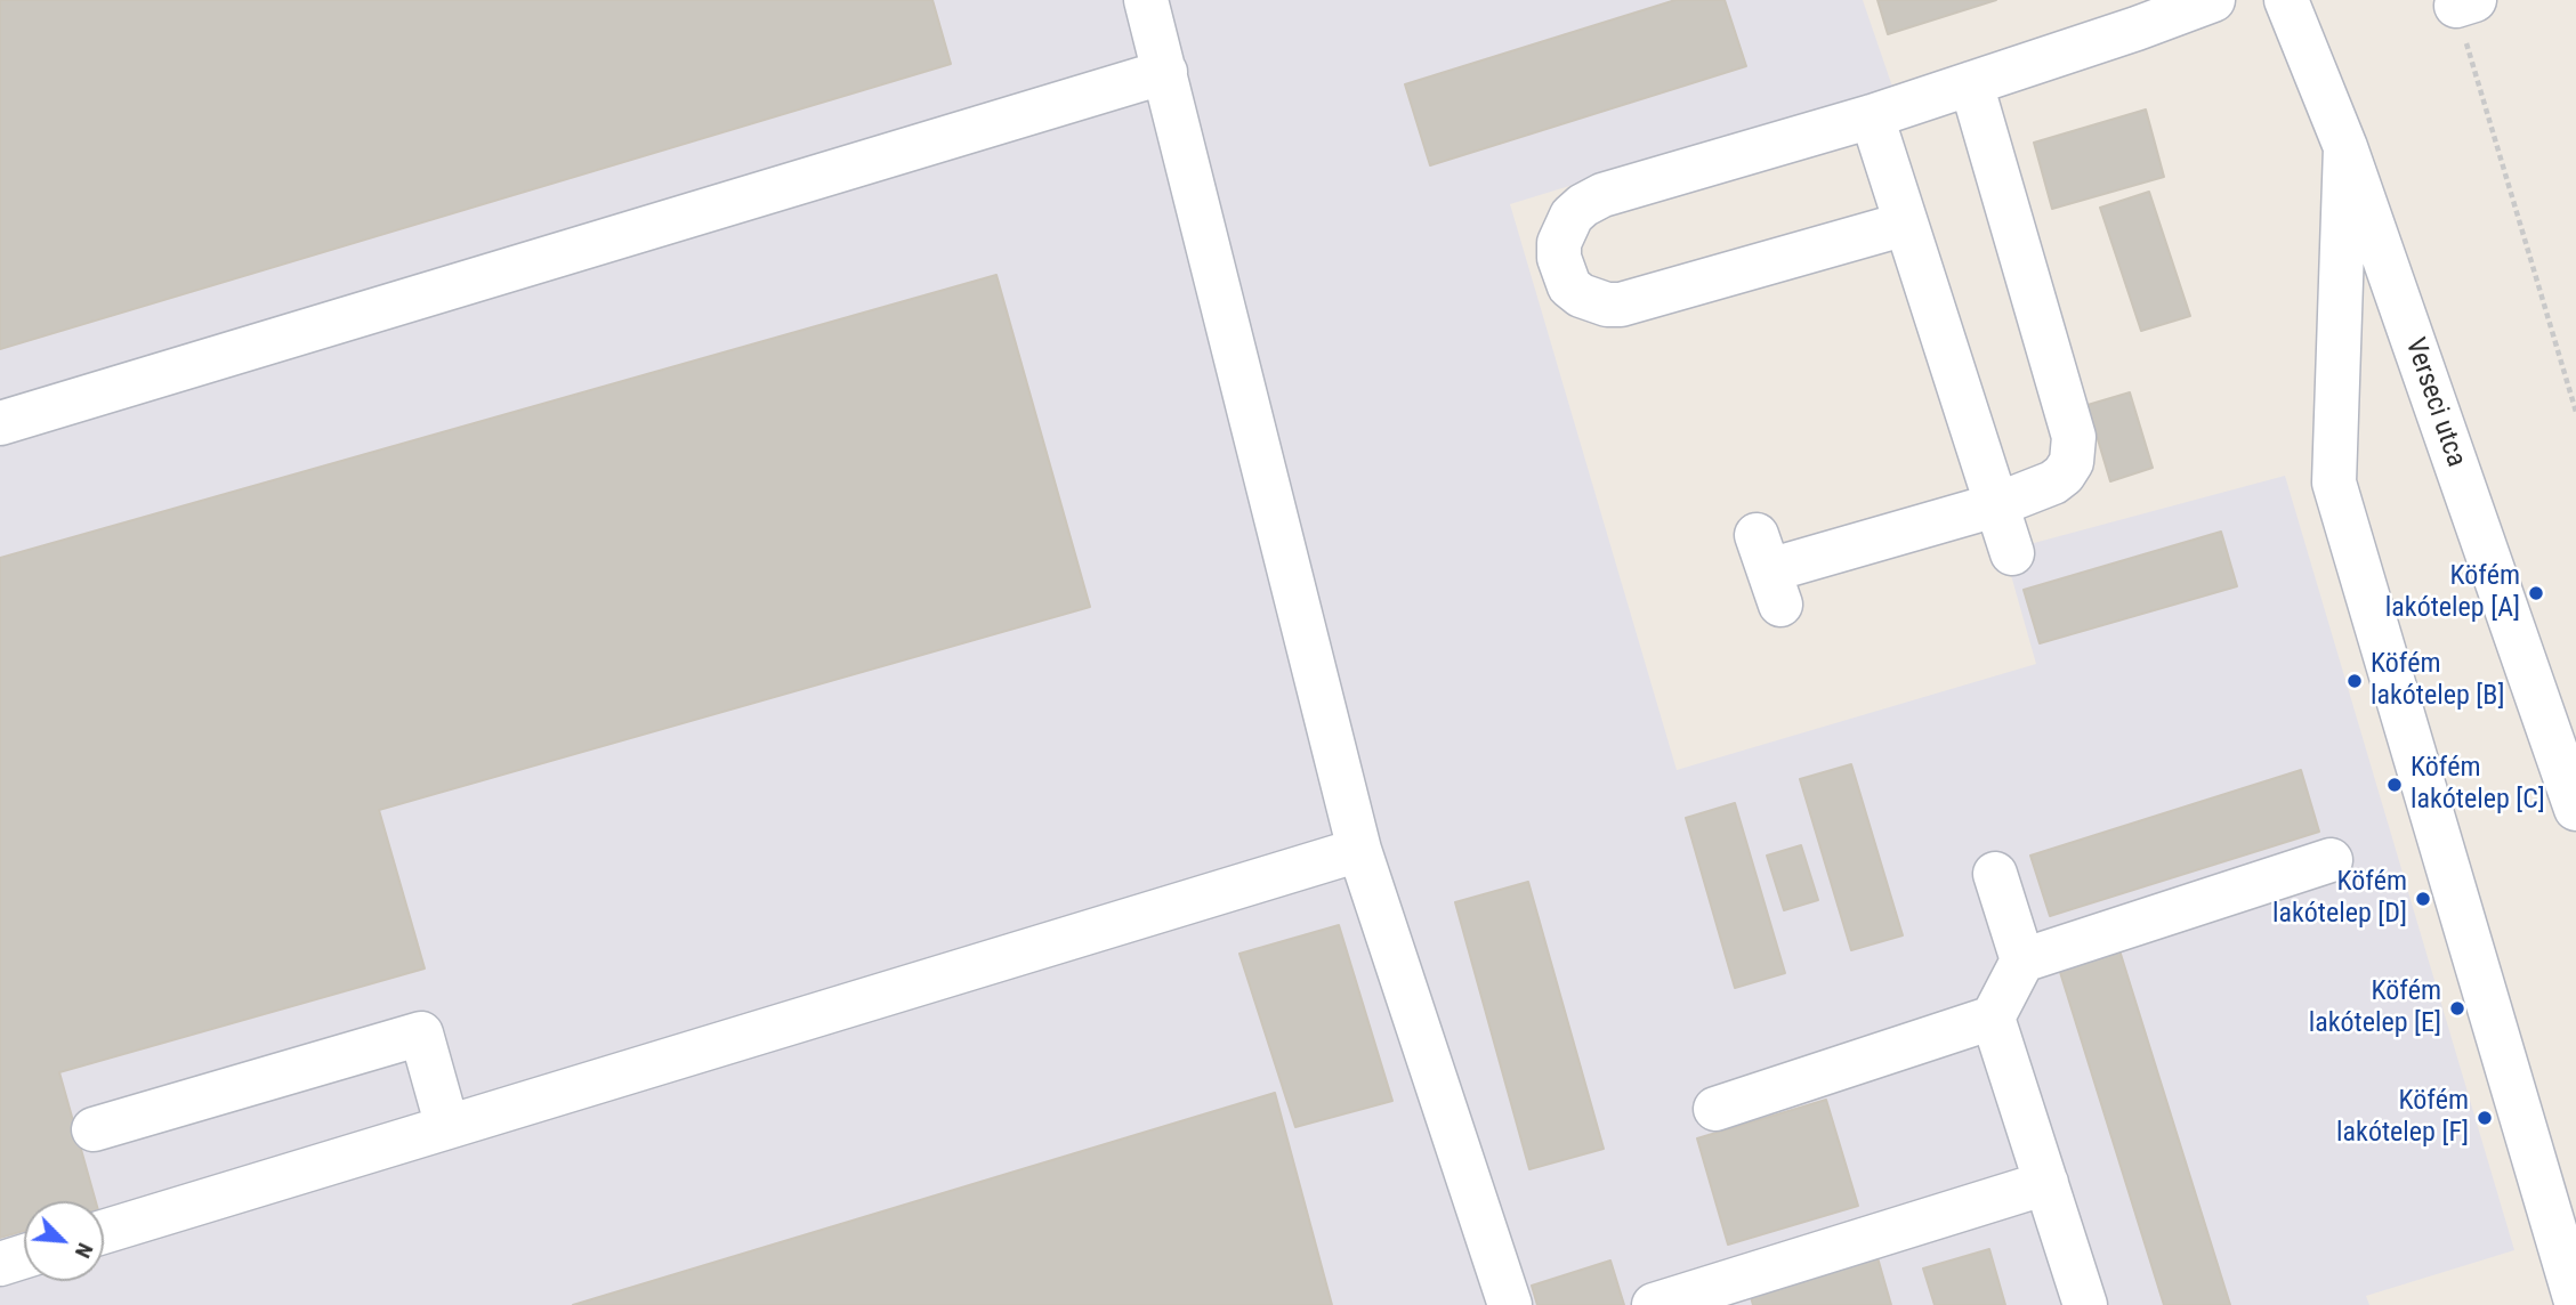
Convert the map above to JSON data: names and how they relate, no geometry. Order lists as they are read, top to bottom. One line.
{"streets":{"street":["Verseci utca"]},"places":["Köfém lakótelep [A]","Köfém lakótelep [B]","Köfém lakótelep [C]","Köfém lakótelep [D]","Köfém lakótelep [E]","Köfém lakótelep [F]"],"north":"bottom right"}
